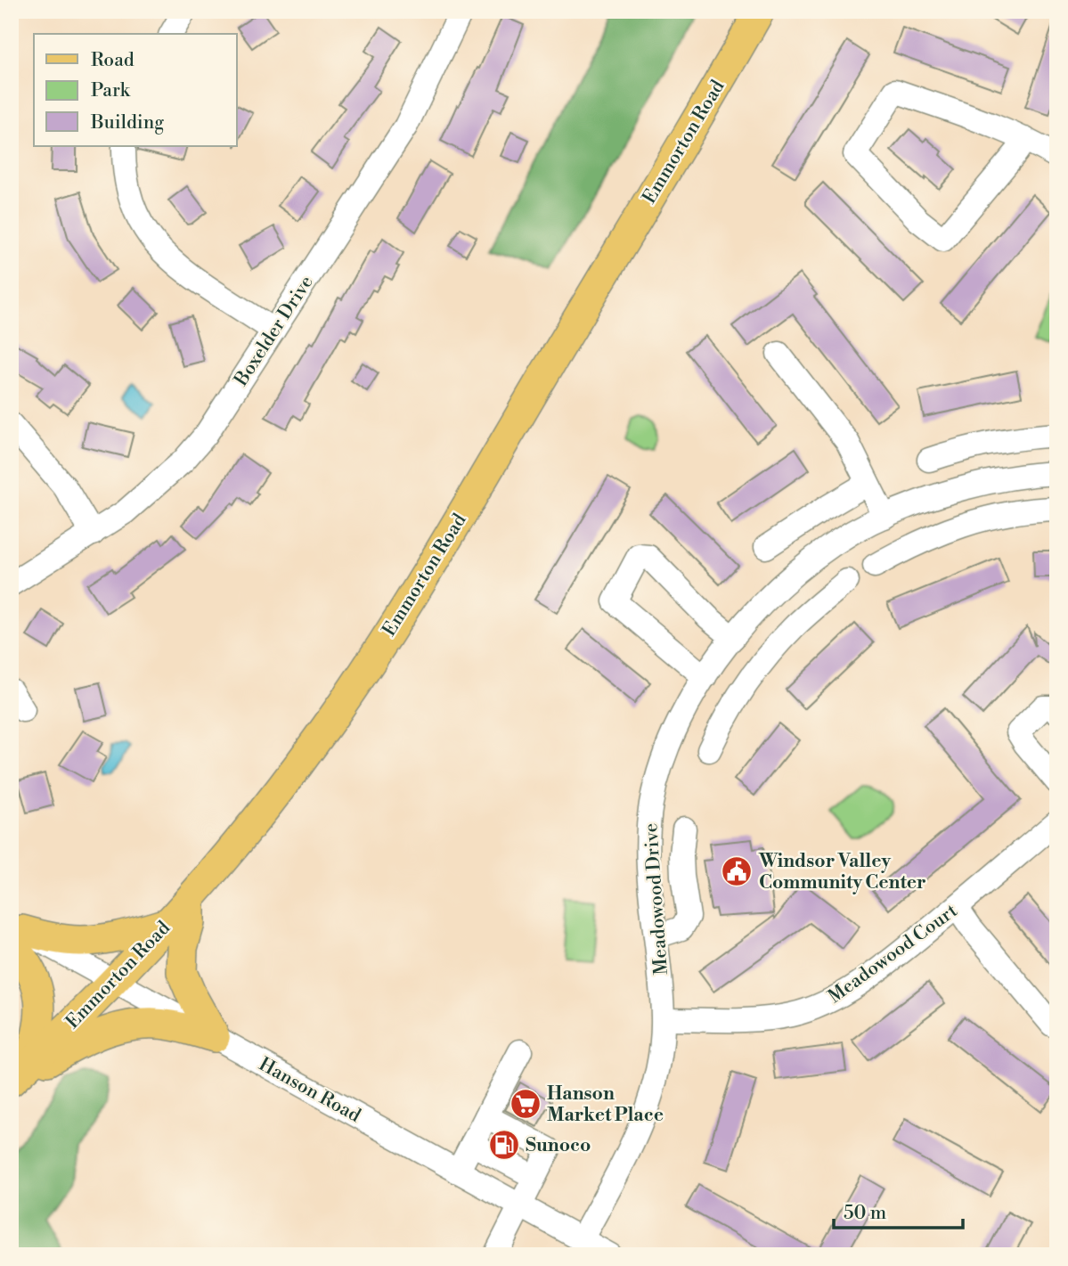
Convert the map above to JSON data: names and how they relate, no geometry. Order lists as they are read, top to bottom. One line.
{"streets":{"main road":["Emmorton Road"],"street":["Boxelder Drive","Meadowood Drive","Meadowood Court","Hanson Road"]},"crossings":[["Emmorton Road","Hanson Road"],["Meadowood Drive","Meadowood Court"],["Meadowood Drive","Hanson Road"]],"places":{"public building":["Windsor Valley Community Center"],"supermarket":["Hanson Market Place"],"fuel station":["Sunoco"]},"legend":["Road","Park","Building"],"scale_bar":"50 m"}
